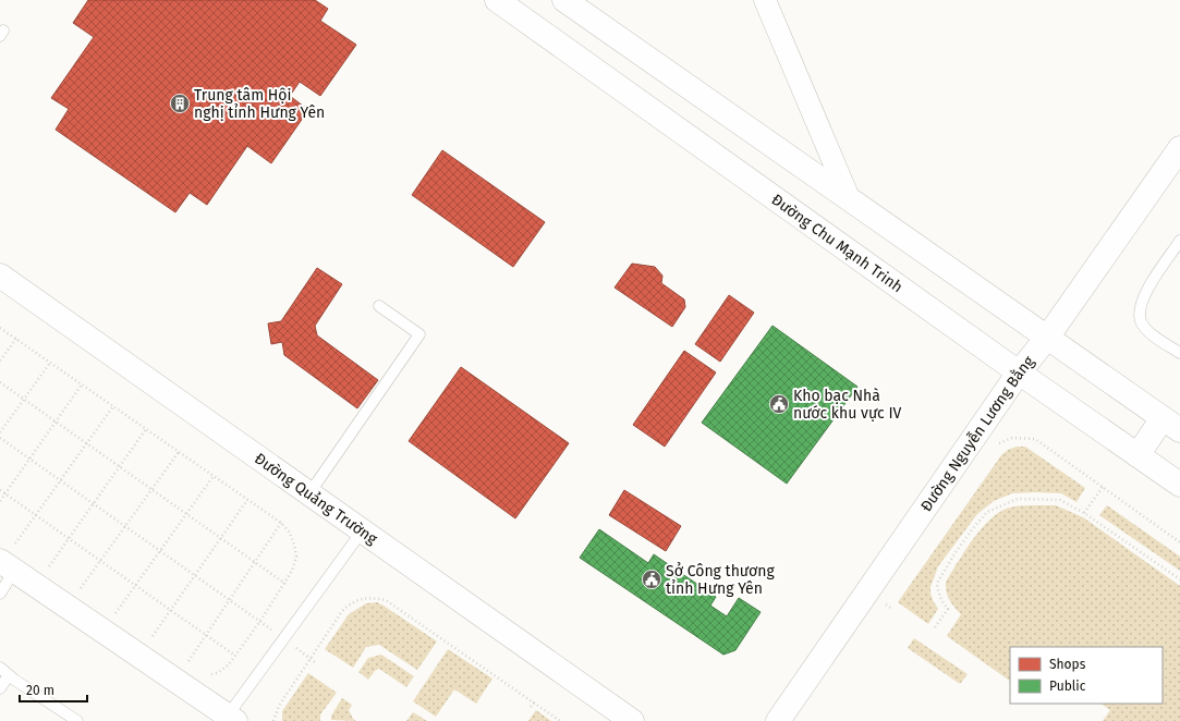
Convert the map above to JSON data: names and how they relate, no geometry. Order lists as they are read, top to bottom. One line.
{"streets":{"main road":["Đường Chu Mạnh Trinh","Đường Nguyễn Lương Bằng","Đường Quảng Trường"]},"crossings":[["Đường Chu Mạnh Trinh","Đường Nguyễn Lương Bằng"]],"places":{"building":["Trung tâm Hội nghị tỉnh Hưng Yên"],"public building":["Kho bạc Nhà nước khu vực IV","Sở Công thương tỉnh Hưng Yên"]},"legend":["Shops","Public"],"scale_bar":"20 m"}
